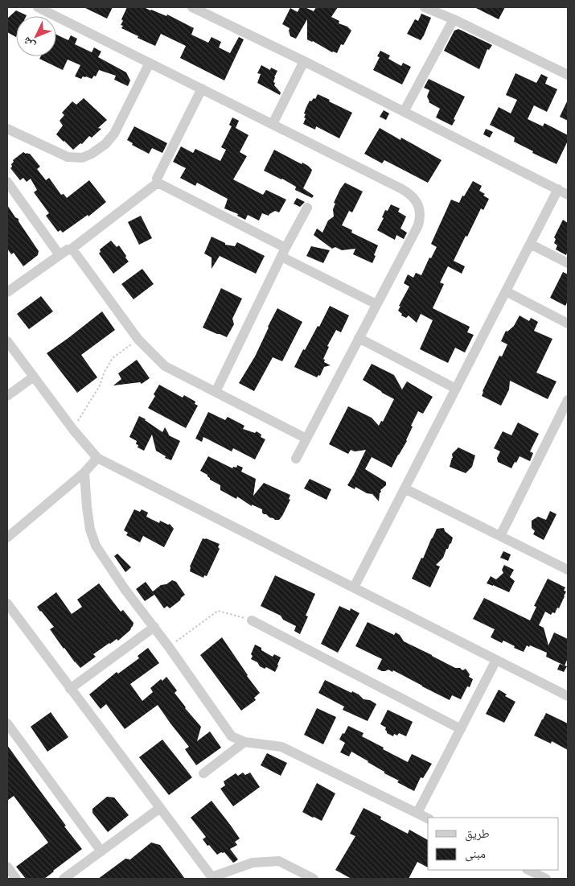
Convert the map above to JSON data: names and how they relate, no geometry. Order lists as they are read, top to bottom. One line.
{"legend":["طريق","مبنى"],"north":"bottom left"}
